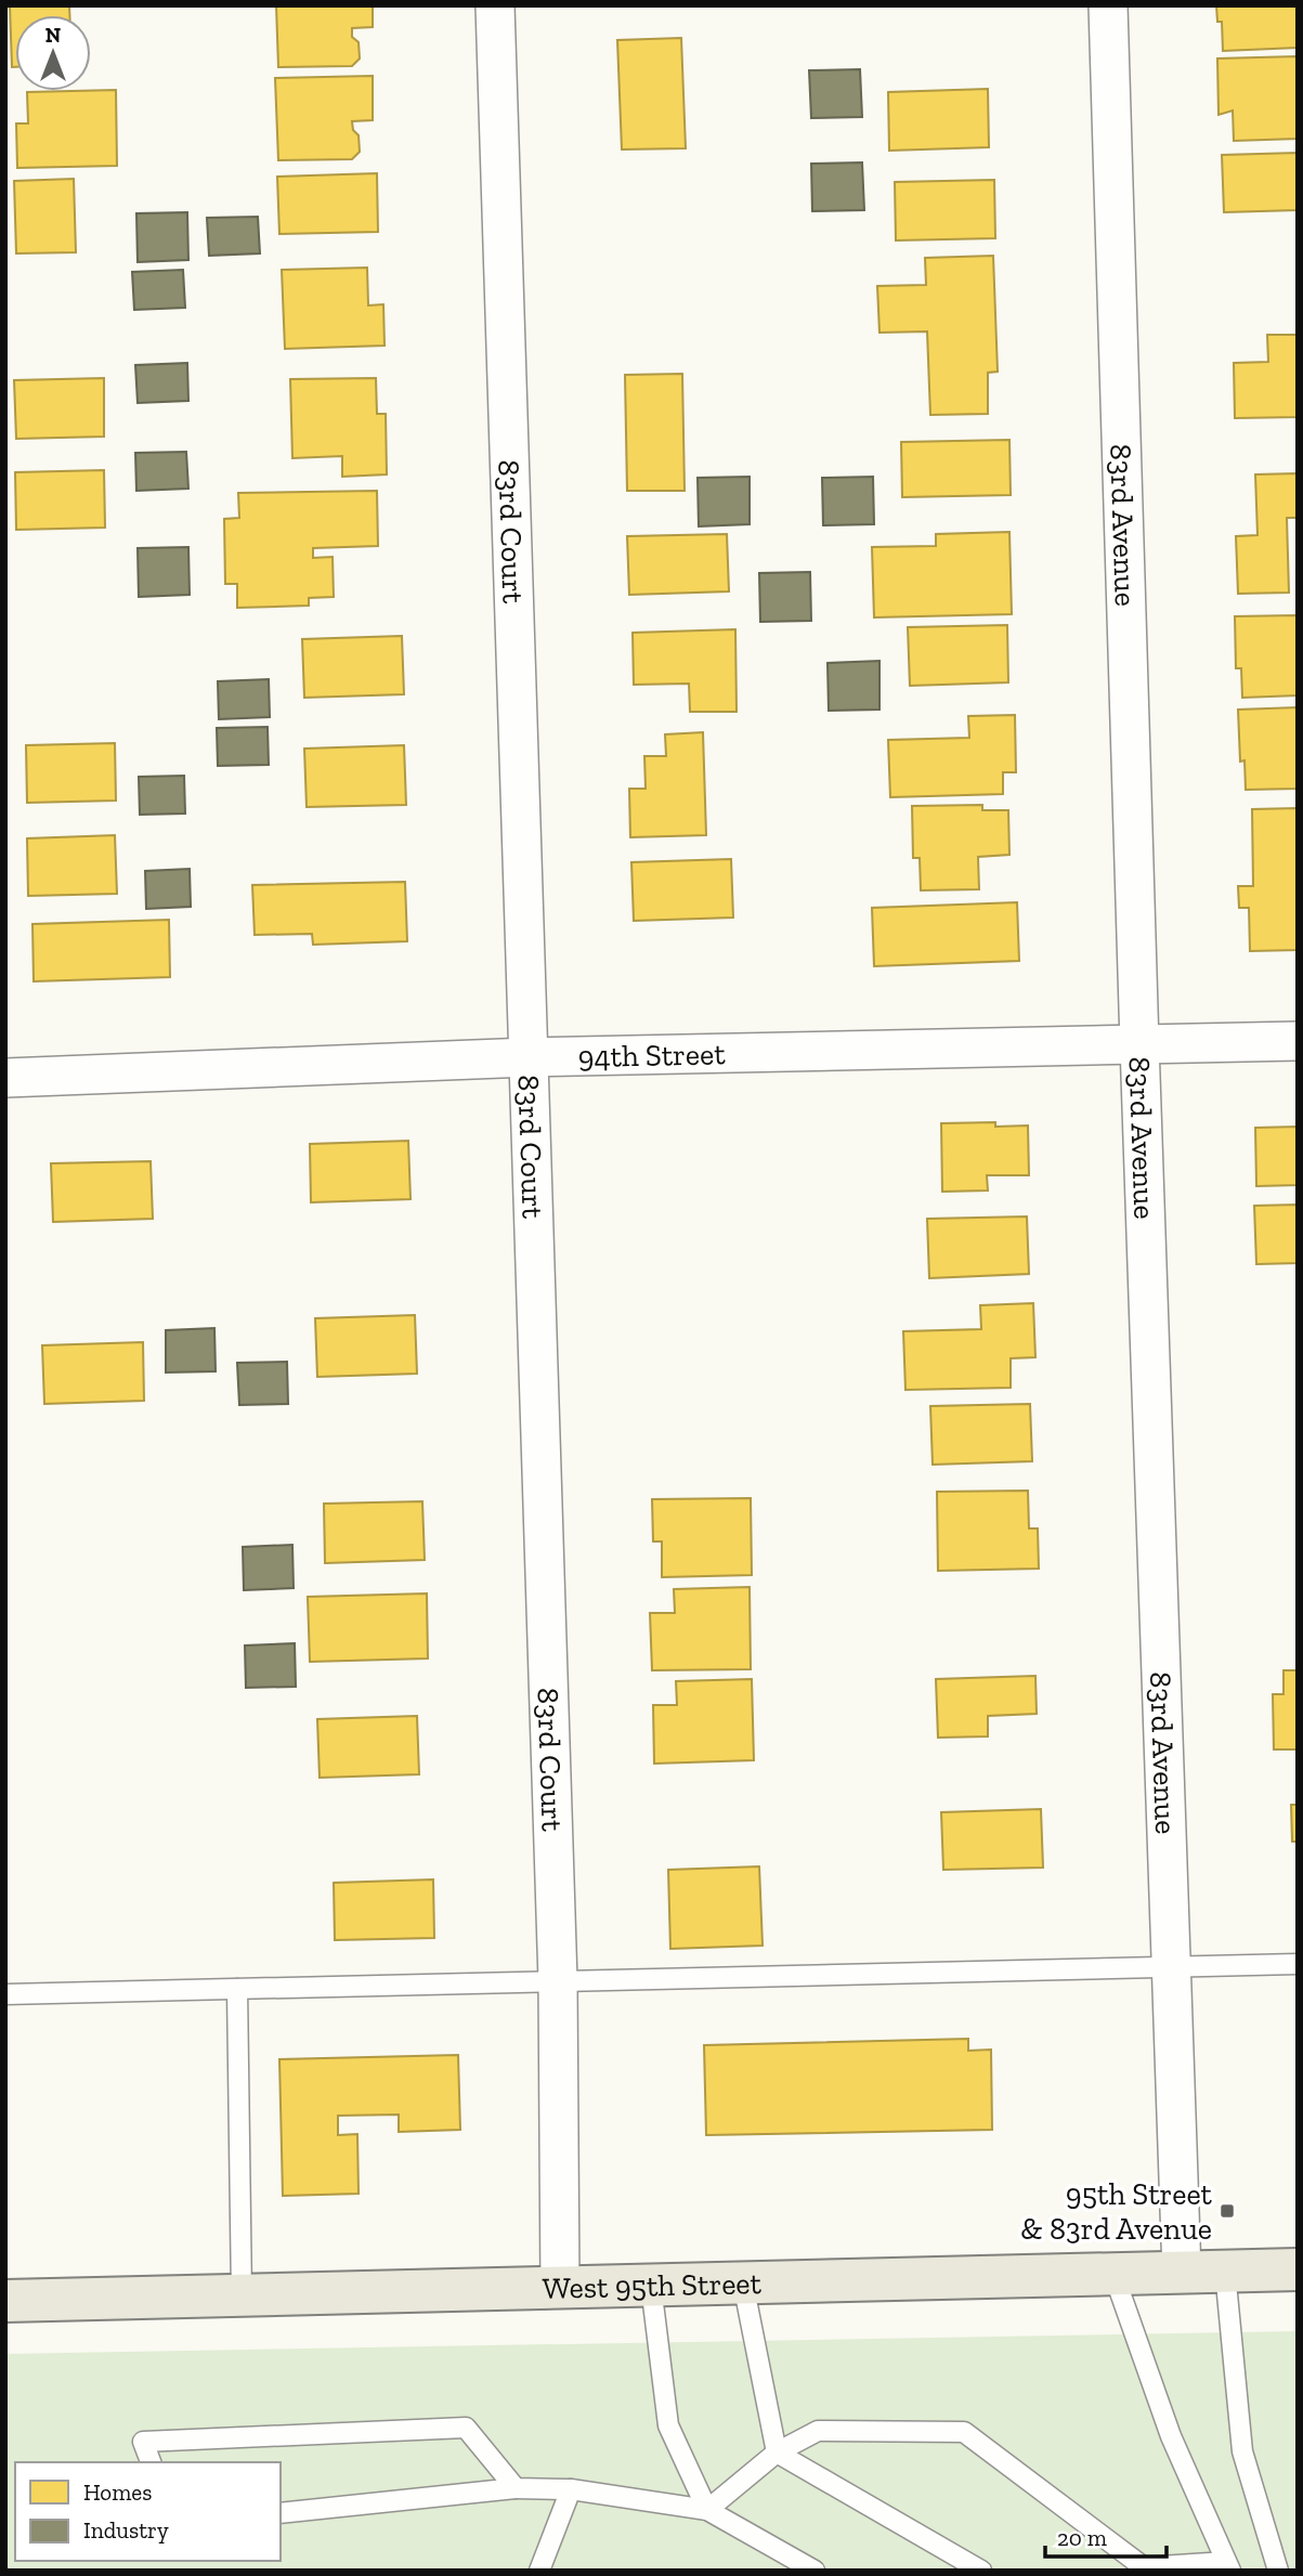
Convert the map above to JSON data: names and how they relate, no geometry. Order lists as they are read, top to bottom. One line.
{"streets":{"main road":["West 95th Street"],"street":["83rd Avenue","83rd Court","94th Street"]},"crossings":[["83rd Avenue","94th Street"],["83rd Avenue","West 95th Street"],["83rd Court","94th Street"],["83rd Court","West 95th Street"]],"places":{"transit":["95th Street & 83rd Avenue"]},"legend":["Homes","Industry"],"scale_bar":"20 m","north":"top"}
